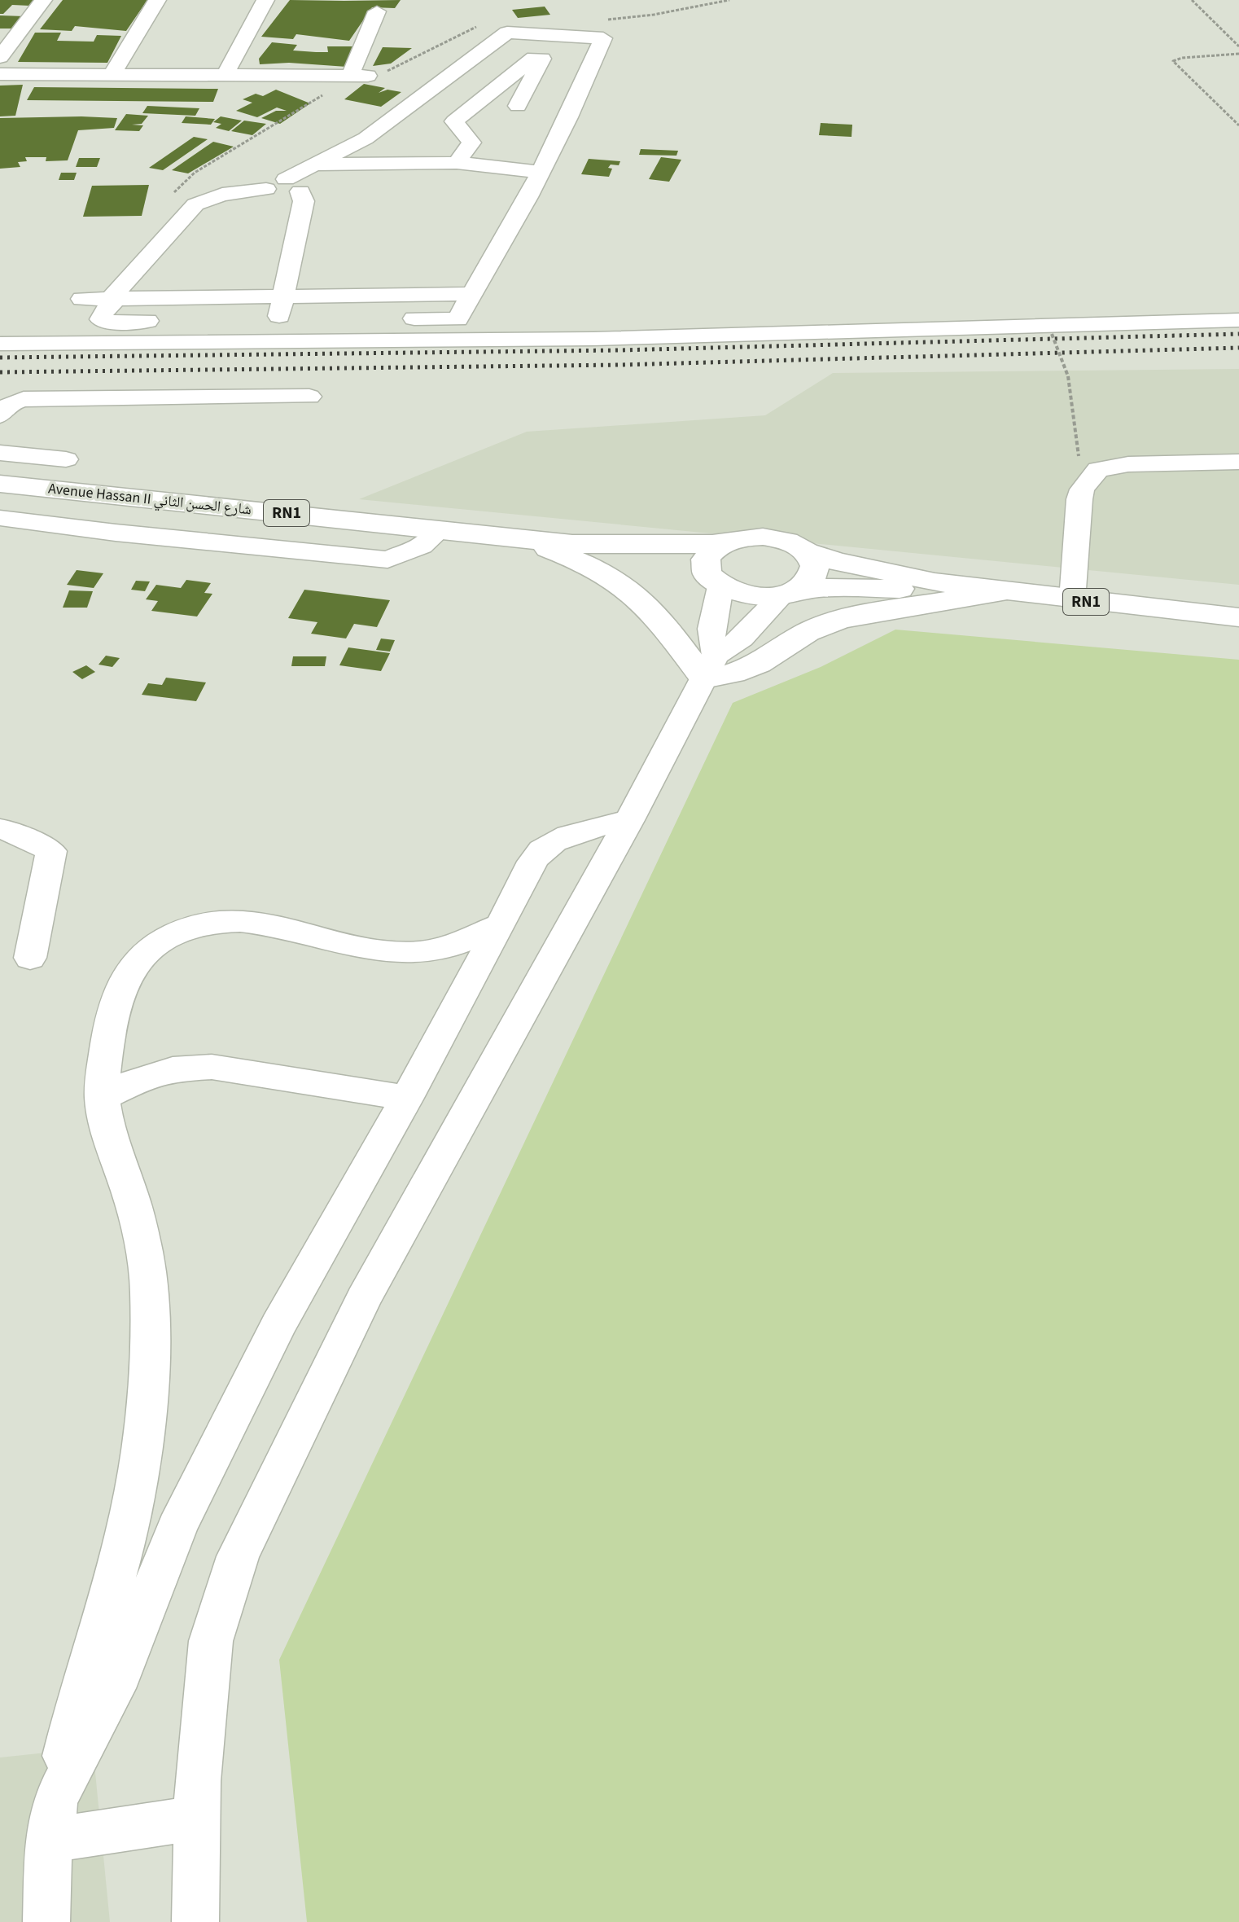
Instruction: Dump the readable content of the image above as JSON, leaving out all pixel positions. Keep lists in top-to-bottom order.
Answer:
{
  "streets": {
    "main road": ["Avenue Hassan II شارع الحسن الثاني", "RN1"]
  },
  "crossings": [
    ["Avenue Hassan II شارع الحسن الثاني", "RN1"]
  ]
}
